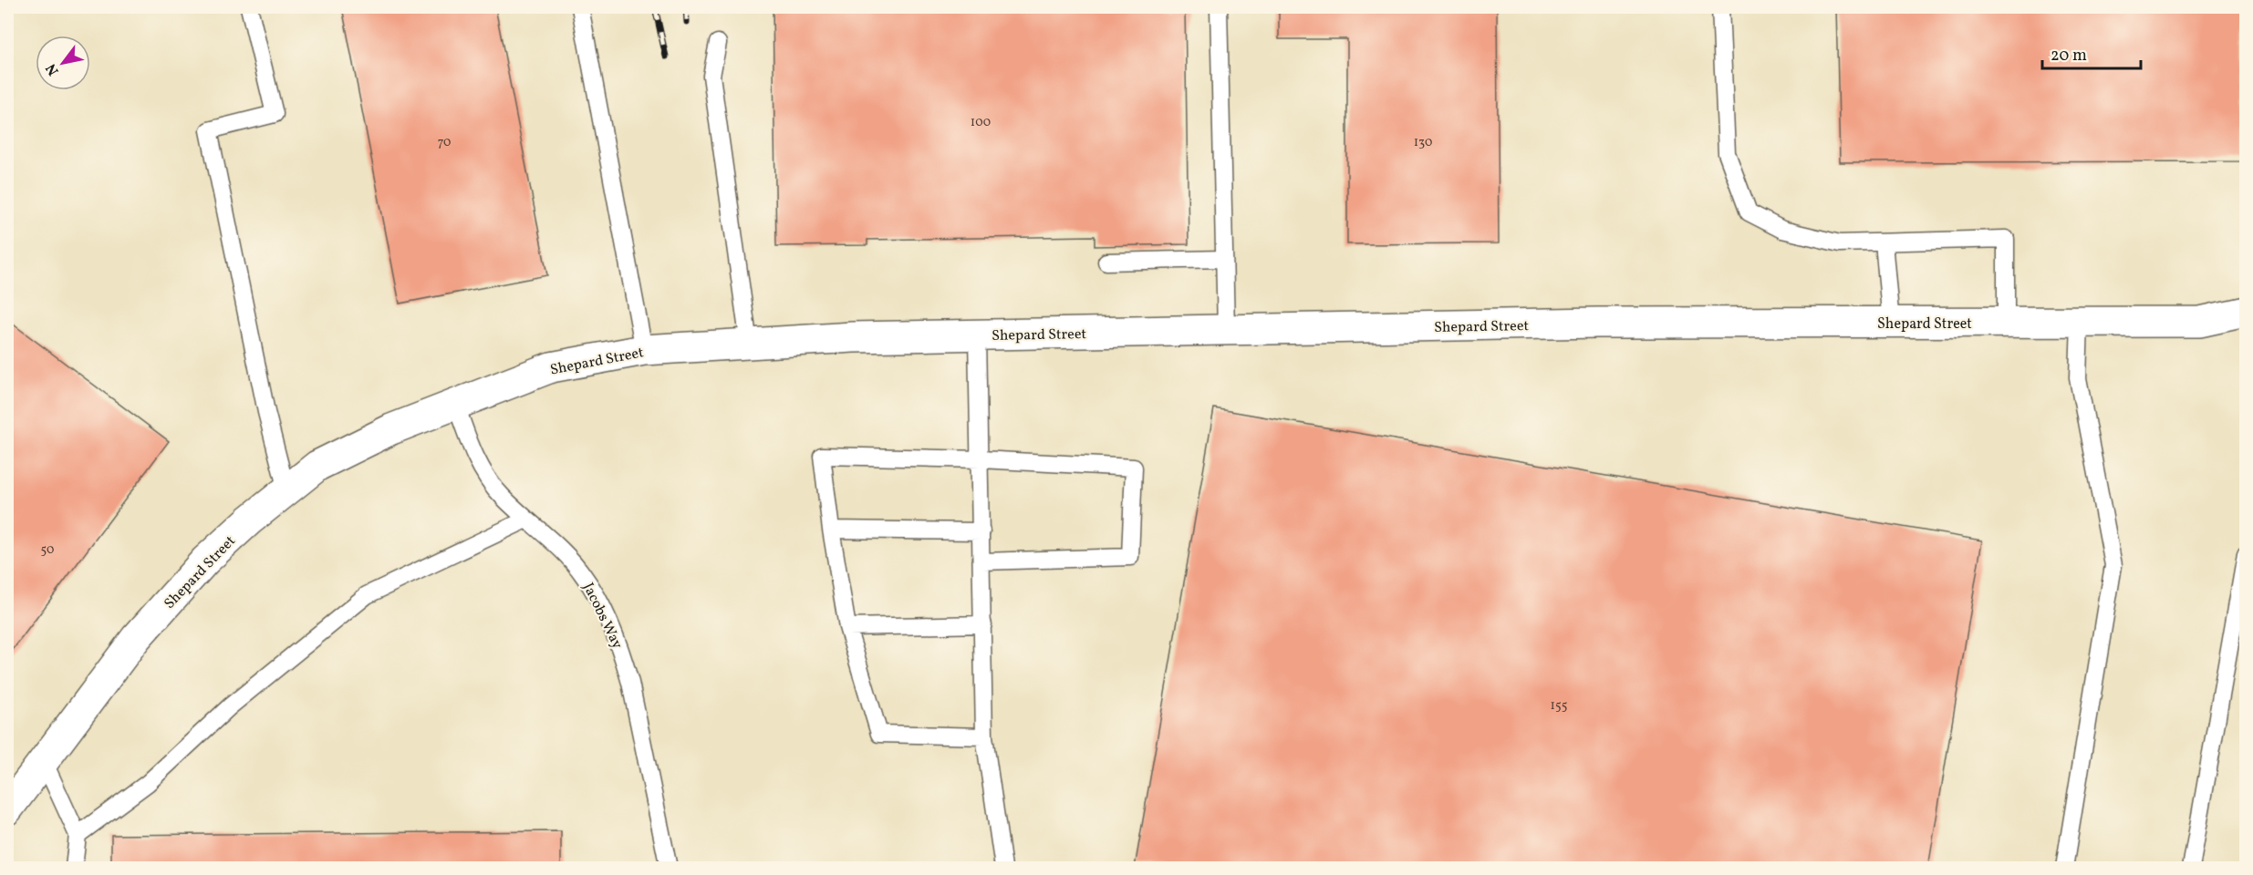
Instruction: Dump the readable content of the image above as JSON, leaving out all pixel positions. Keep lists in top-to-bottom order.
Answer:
{
  "streets": {
    "street": ["Shepard Street"],
    "lane": ["Jacobs Way"]
  },
  "crossings": [
    ["Shepard Street", "Jacobs Way"]
  ],
  "house_numbers": [
    "100",
    "70",
    "130",
    "50",
    "155"
  ],
  "scale_bar": "20 m",
  "north": "bottom left"
}
